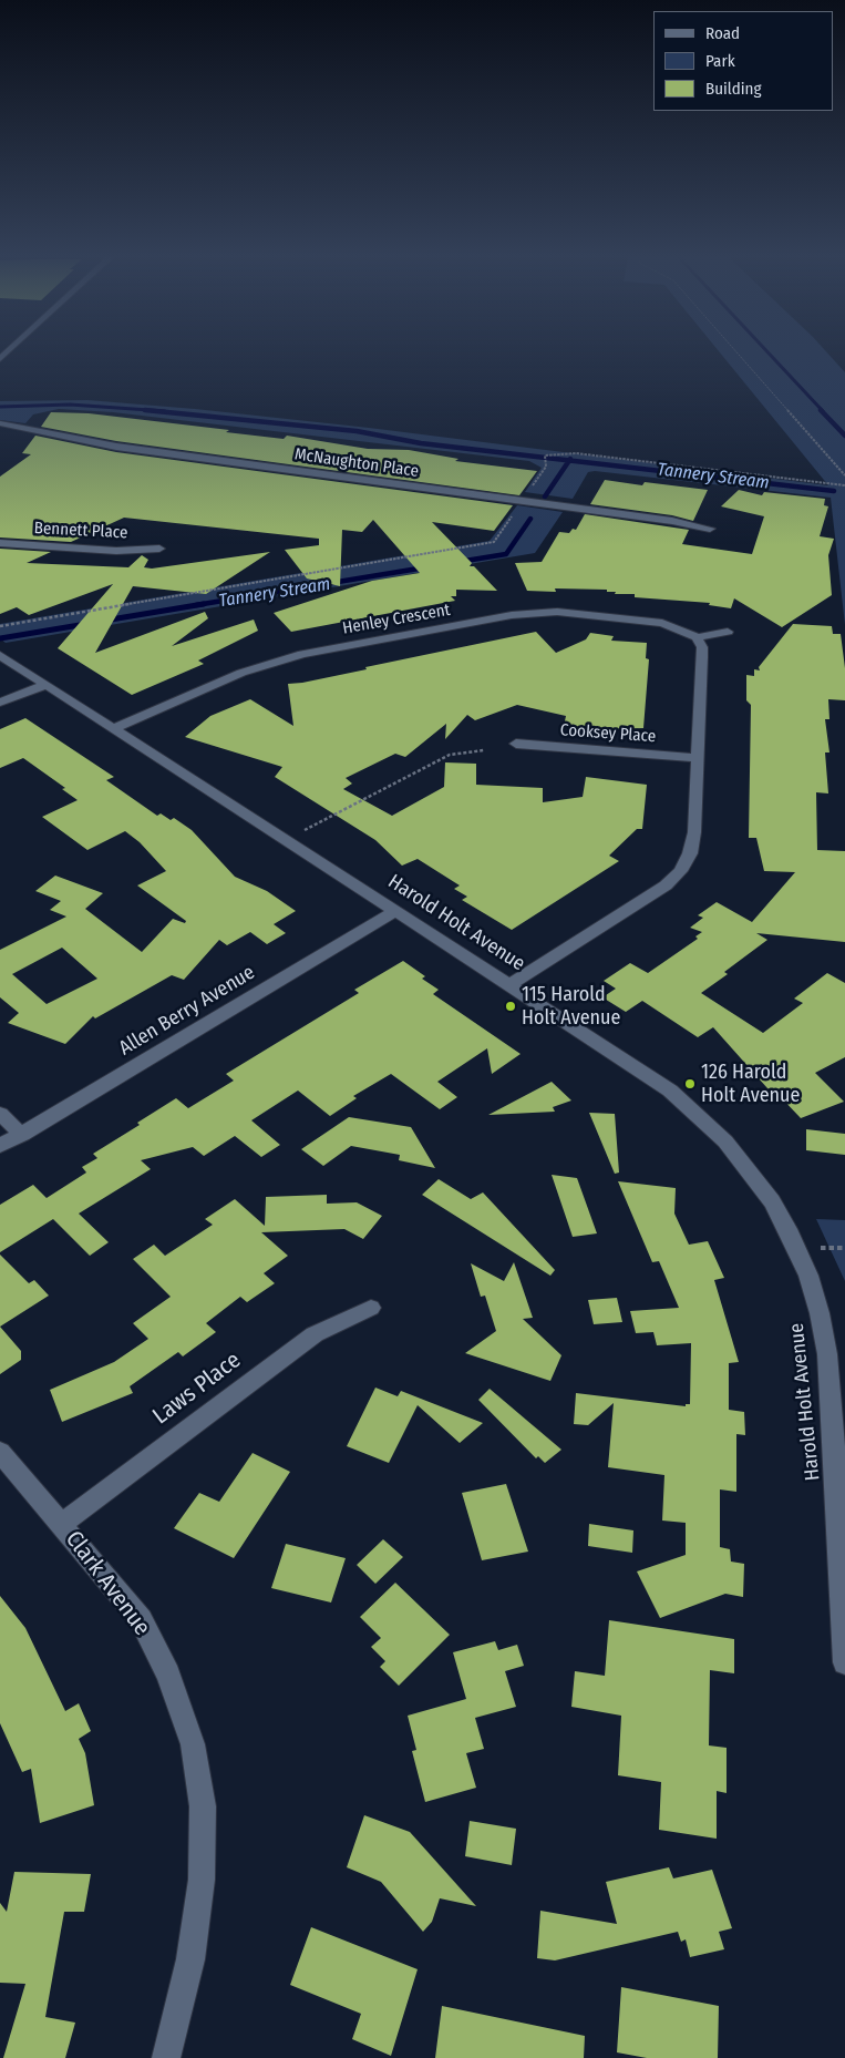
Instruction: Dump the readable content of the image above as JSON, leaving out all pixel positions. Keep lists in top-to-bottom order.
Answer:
{
  "streets": {
    "street": [
      "McNaughton Place",
      "Bennett Place",
      "Henley Crescent",
      "Cooksey Place",
      "Harold Holt Avenue",
      "Allen Berry Avenue",
      "Laws Place",
      "Clark Avenue"
    ]
  },
  "crossings": [
    ["Henley Crescent", "Harold Holt Avenue"],
    ["Harold Holt Avenue", "Allen Berry Avenue"],
    ["Laws Place", "Clark Avenue"]
  ],
  "water": ["Tannery Stream"],
  "places": ["115 Harold Holt Avenue", "126 Harold Holt Avenue"],
  "legend": ["Road", "Park", "Building"]
}
